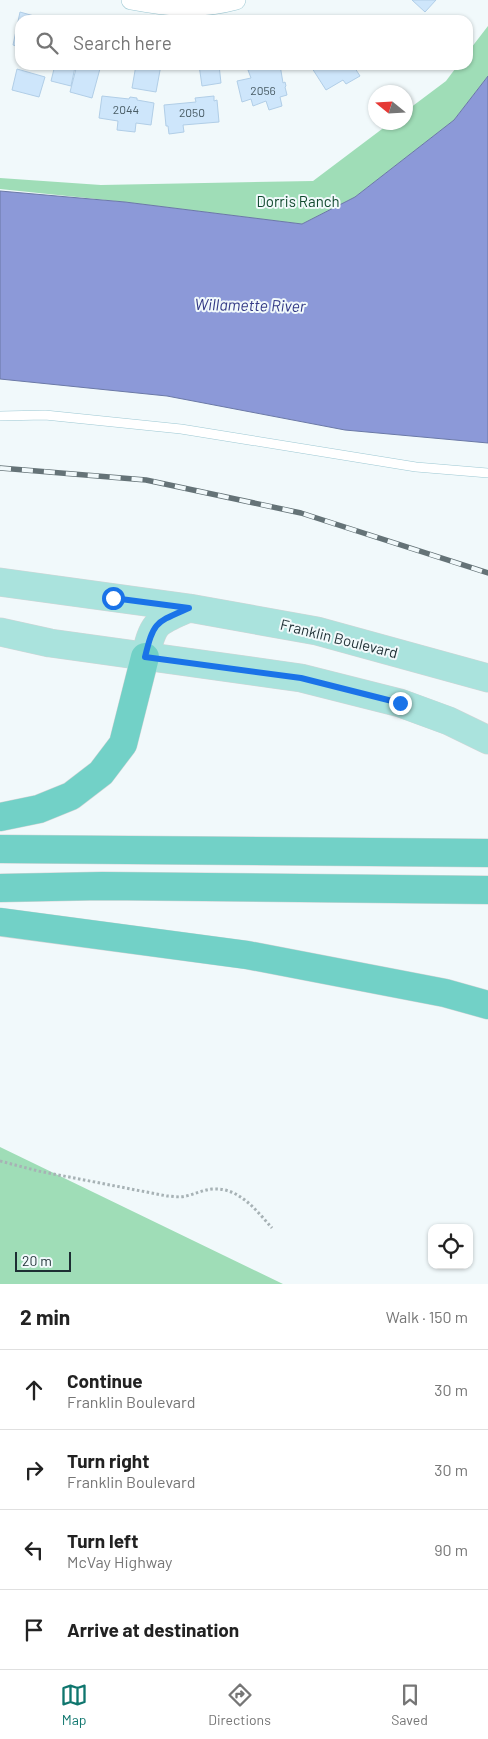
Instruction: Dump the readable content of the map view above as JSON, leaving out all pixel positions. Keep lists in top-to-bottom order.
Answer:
{
  "streets": {
    "main road": ["Franklin Boulevard"]
  },
  "water": ["Willamette River"],
  "parks": ["Dorris Ranch"],
  "house_numbers": ["2056", "2044", "2050"],
  "scale_bar": "20 m",
  "north": "left",
  "page": {
    "search": "Search here",
    "scale": "20 m",
    "heading": ["2 min", "Walk · 150 m"],
    "list": [
      ["Continue", "Franklin Boulevard", "30 m"],
      ["Turn right", "Franklin Boulevard", "30 m"],
      ["Turn left", "McVay Highway", "90 m"],
      "Arrive at destination"
    ],
    "nav": ["Map", "Directions", "Saved"]
  }
}
